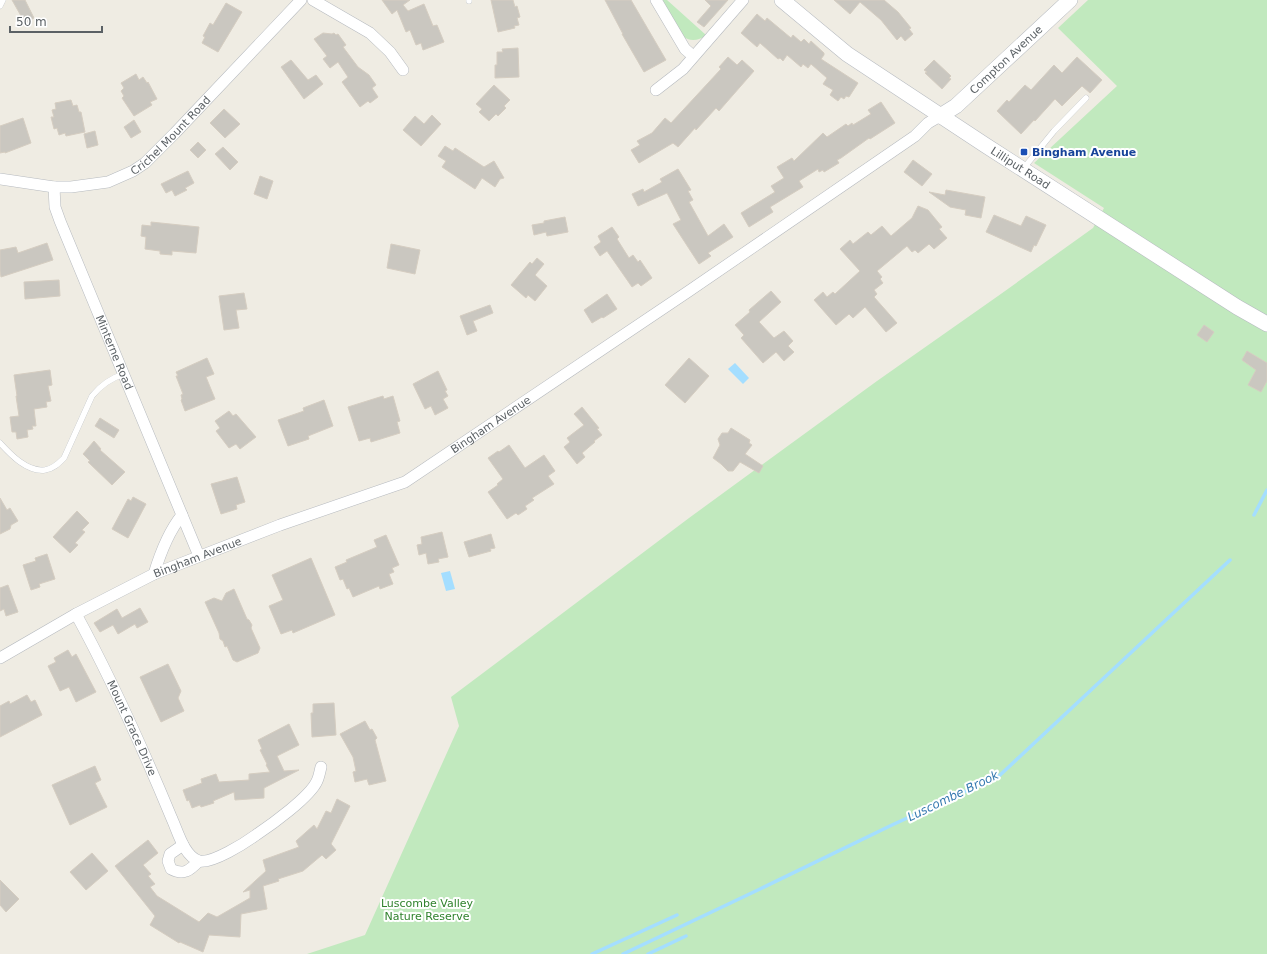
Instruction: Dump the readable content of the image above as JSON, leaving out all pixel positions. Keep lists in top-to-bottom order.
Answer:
{
  "streets": {
    "street": [
      "Compton Avenue",
      "Crichel Mount Road",
      "Lilliput Road",
      "Minterne Road",
      "Bingham Avenue",
      "Mount Grace Drive"
    ]
  },
  "crossings": [
    ["Compton Avenue", "Lilliput Road"],
    ["Compton Avenue", "Bingham Avenue"],
    ["Crichel Mount Road", "Minterne Road"],
    ["Lilliput Road", "Bingham Avenue"],
    ["Minterne Road", "Bingham Avenue"],
    ["Bingham Avenue", "Mount Grace Drive"]
  ],
  "water": ["Luscombe Brook"],
  "parks": ["Luscombe Valley Nature Reserve"],
  "places": {
    "transit": ["Bingham Avenue"]
  },
  "scale_bar": "50 m"
}
